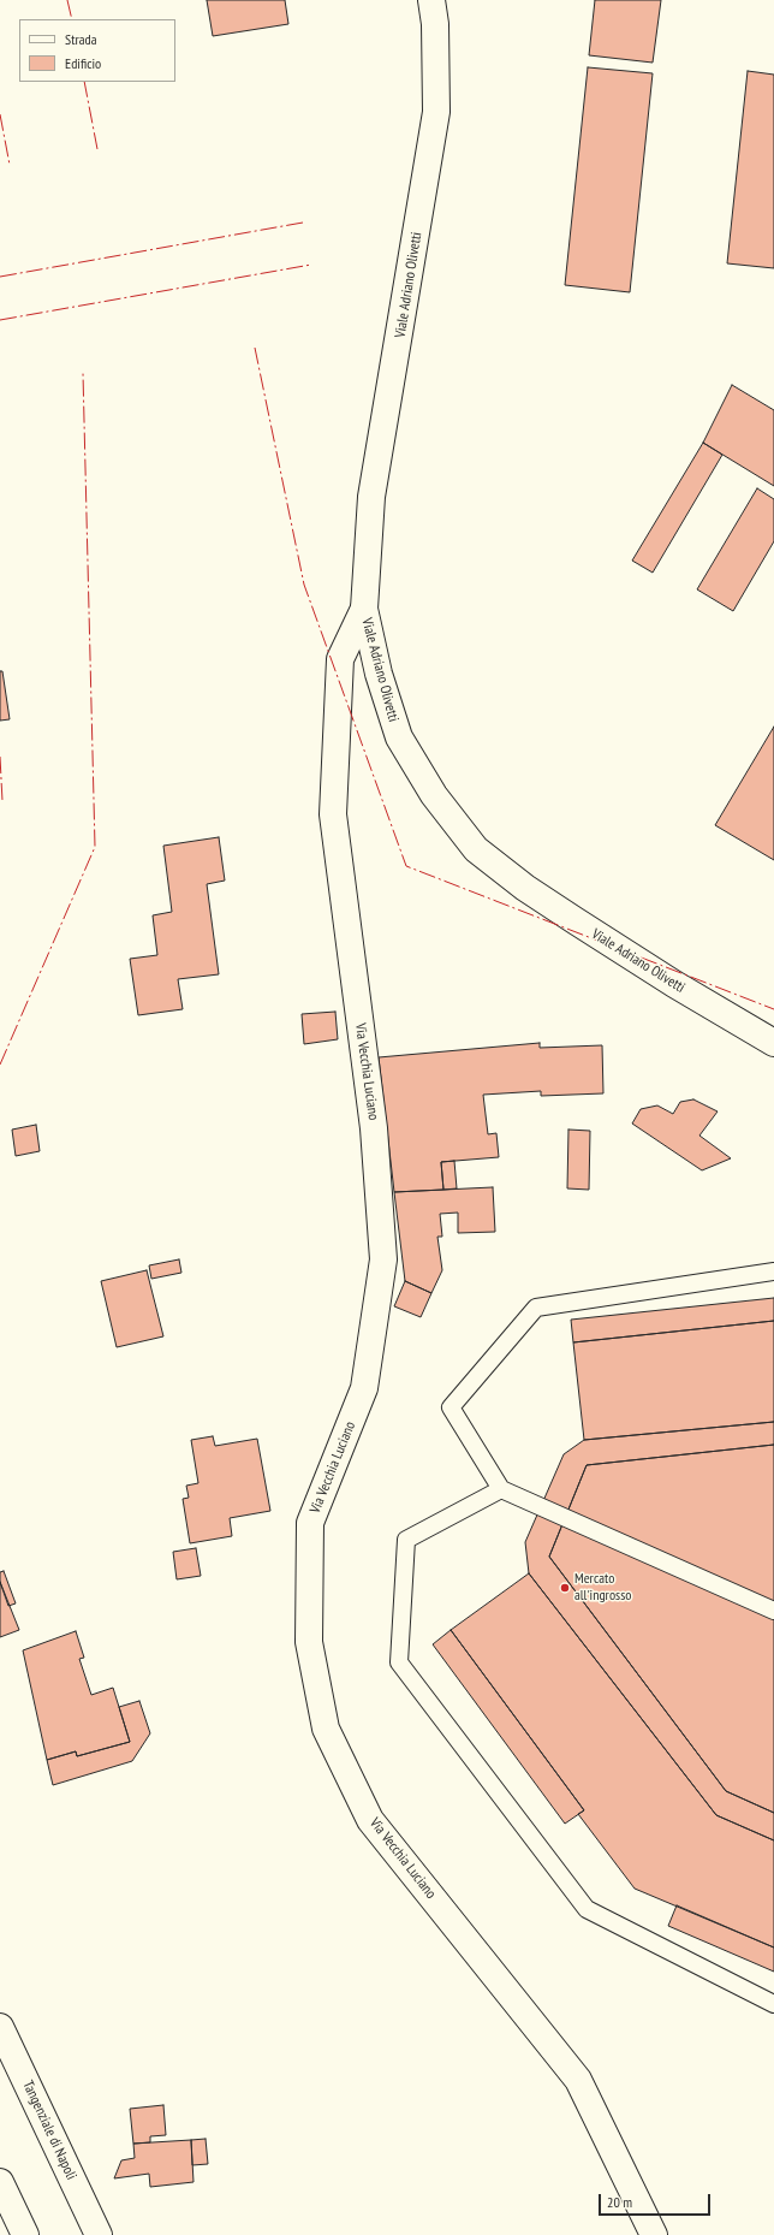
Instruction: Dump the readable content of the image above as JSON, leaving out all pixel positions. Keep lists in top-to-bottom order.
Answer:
{
  "streets": {
    "main road": ["Viale Adriano Olivetti", "Via Vecchia Luciano", "Tangenziale di Napoli"]
  },
  "crossings": [
    ["Viale Adriano Olivetti", "Via Vecchia Luciano"]
  ],
  "places": ["Mercato all'ingrosso"],
  "legend": ["Strada", "Edificio"],
  "scale_bar": "20 m"
}
